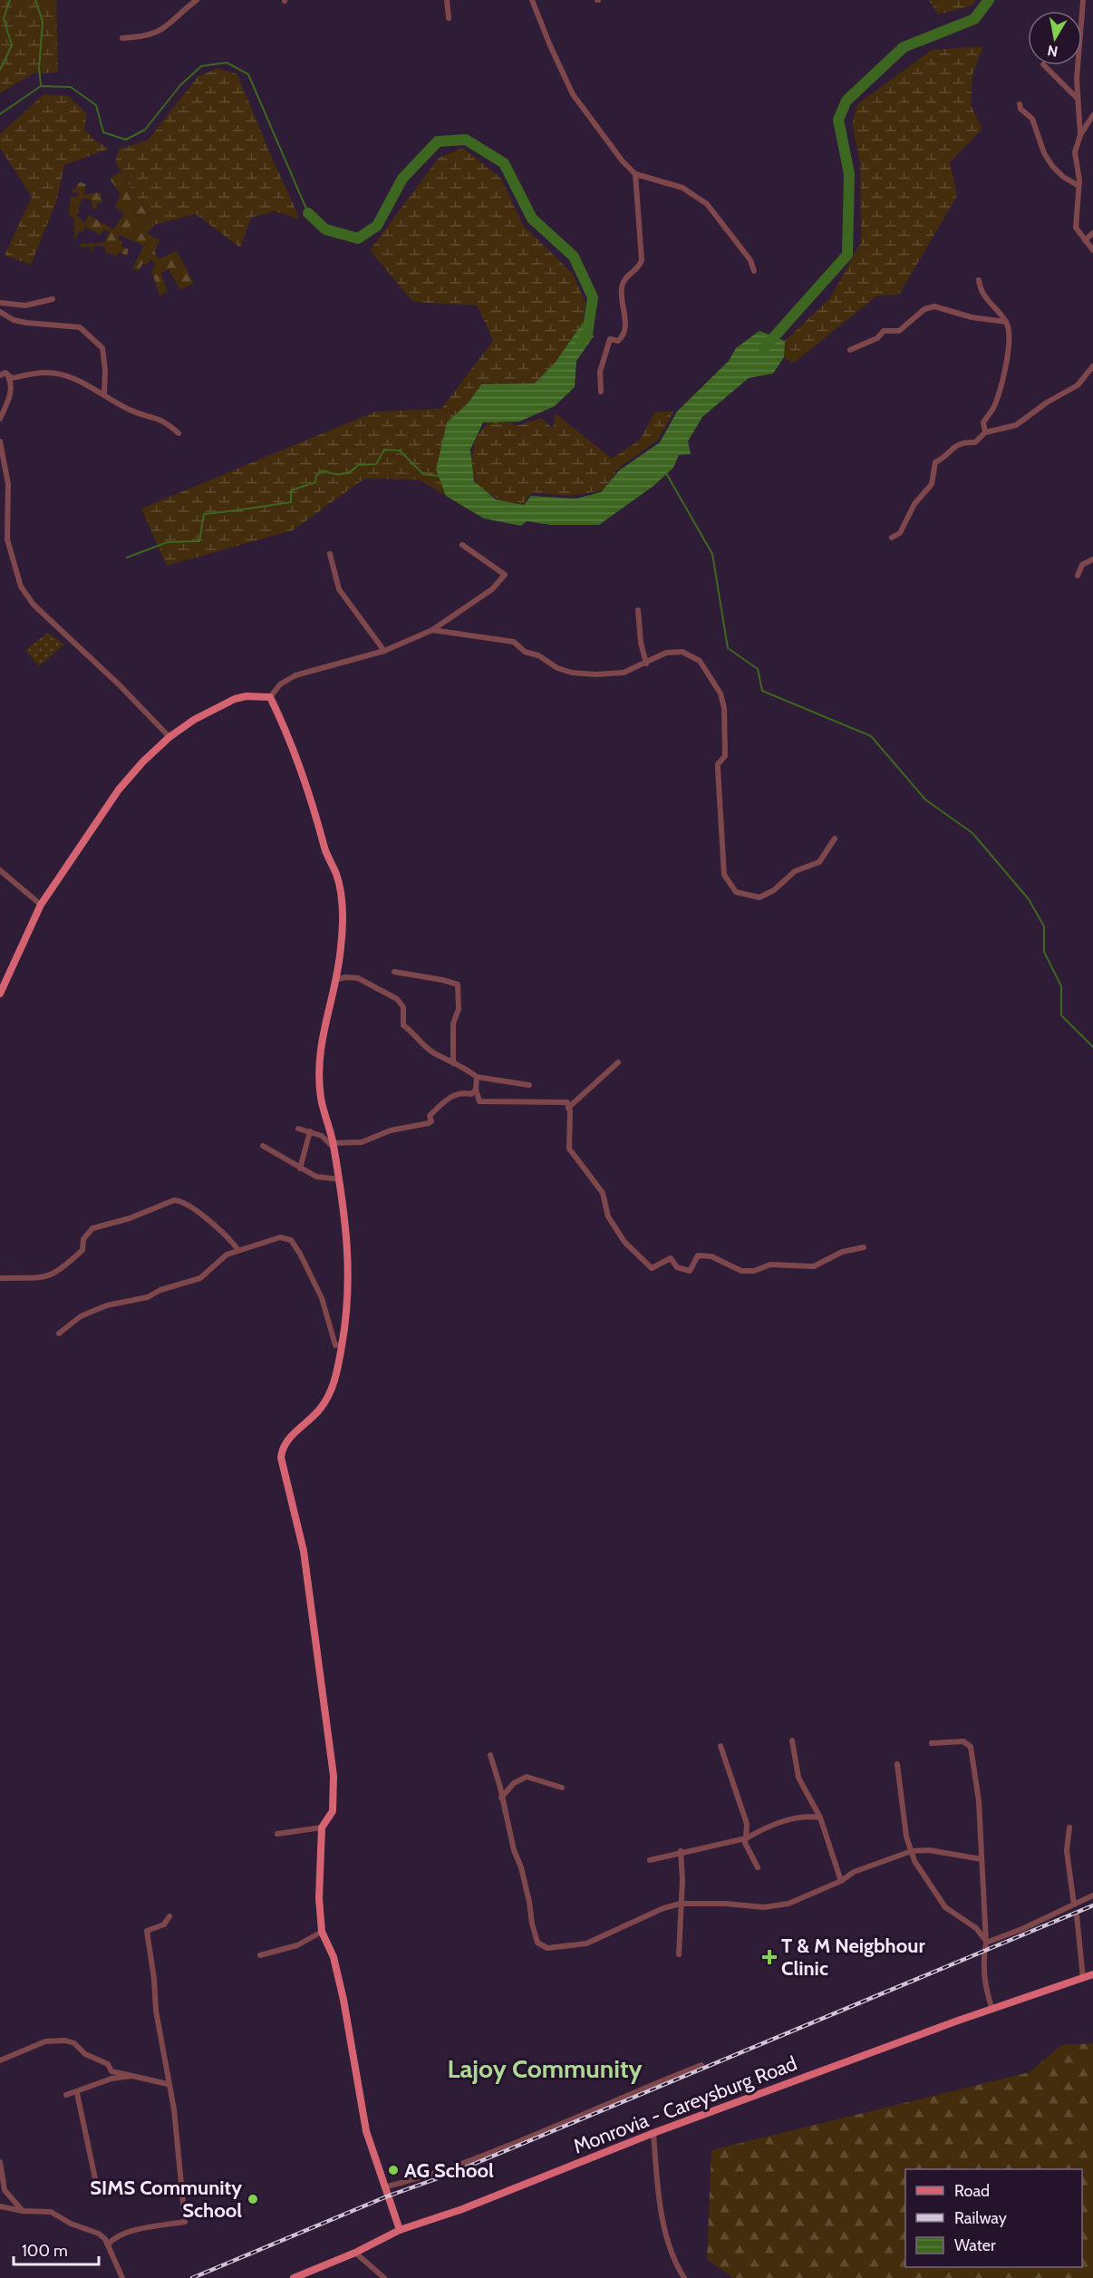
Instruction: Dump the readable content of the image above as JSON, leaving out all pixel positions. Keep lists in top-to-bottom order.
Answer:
{
  "streets": {
    "main road": ["Monrovia - Careysburg Road"]
  },
  "districts": ["Lajoy Community"],
  "places": {
    "health": ["T & M Neigbhour Clinic"],
    "other": ["AG School", "SIMS Community School"]
  },
  "legend": ["Road", "Railway", "Water"],
  "scale_bar": "100 m",
  "north": "bottom"
}
